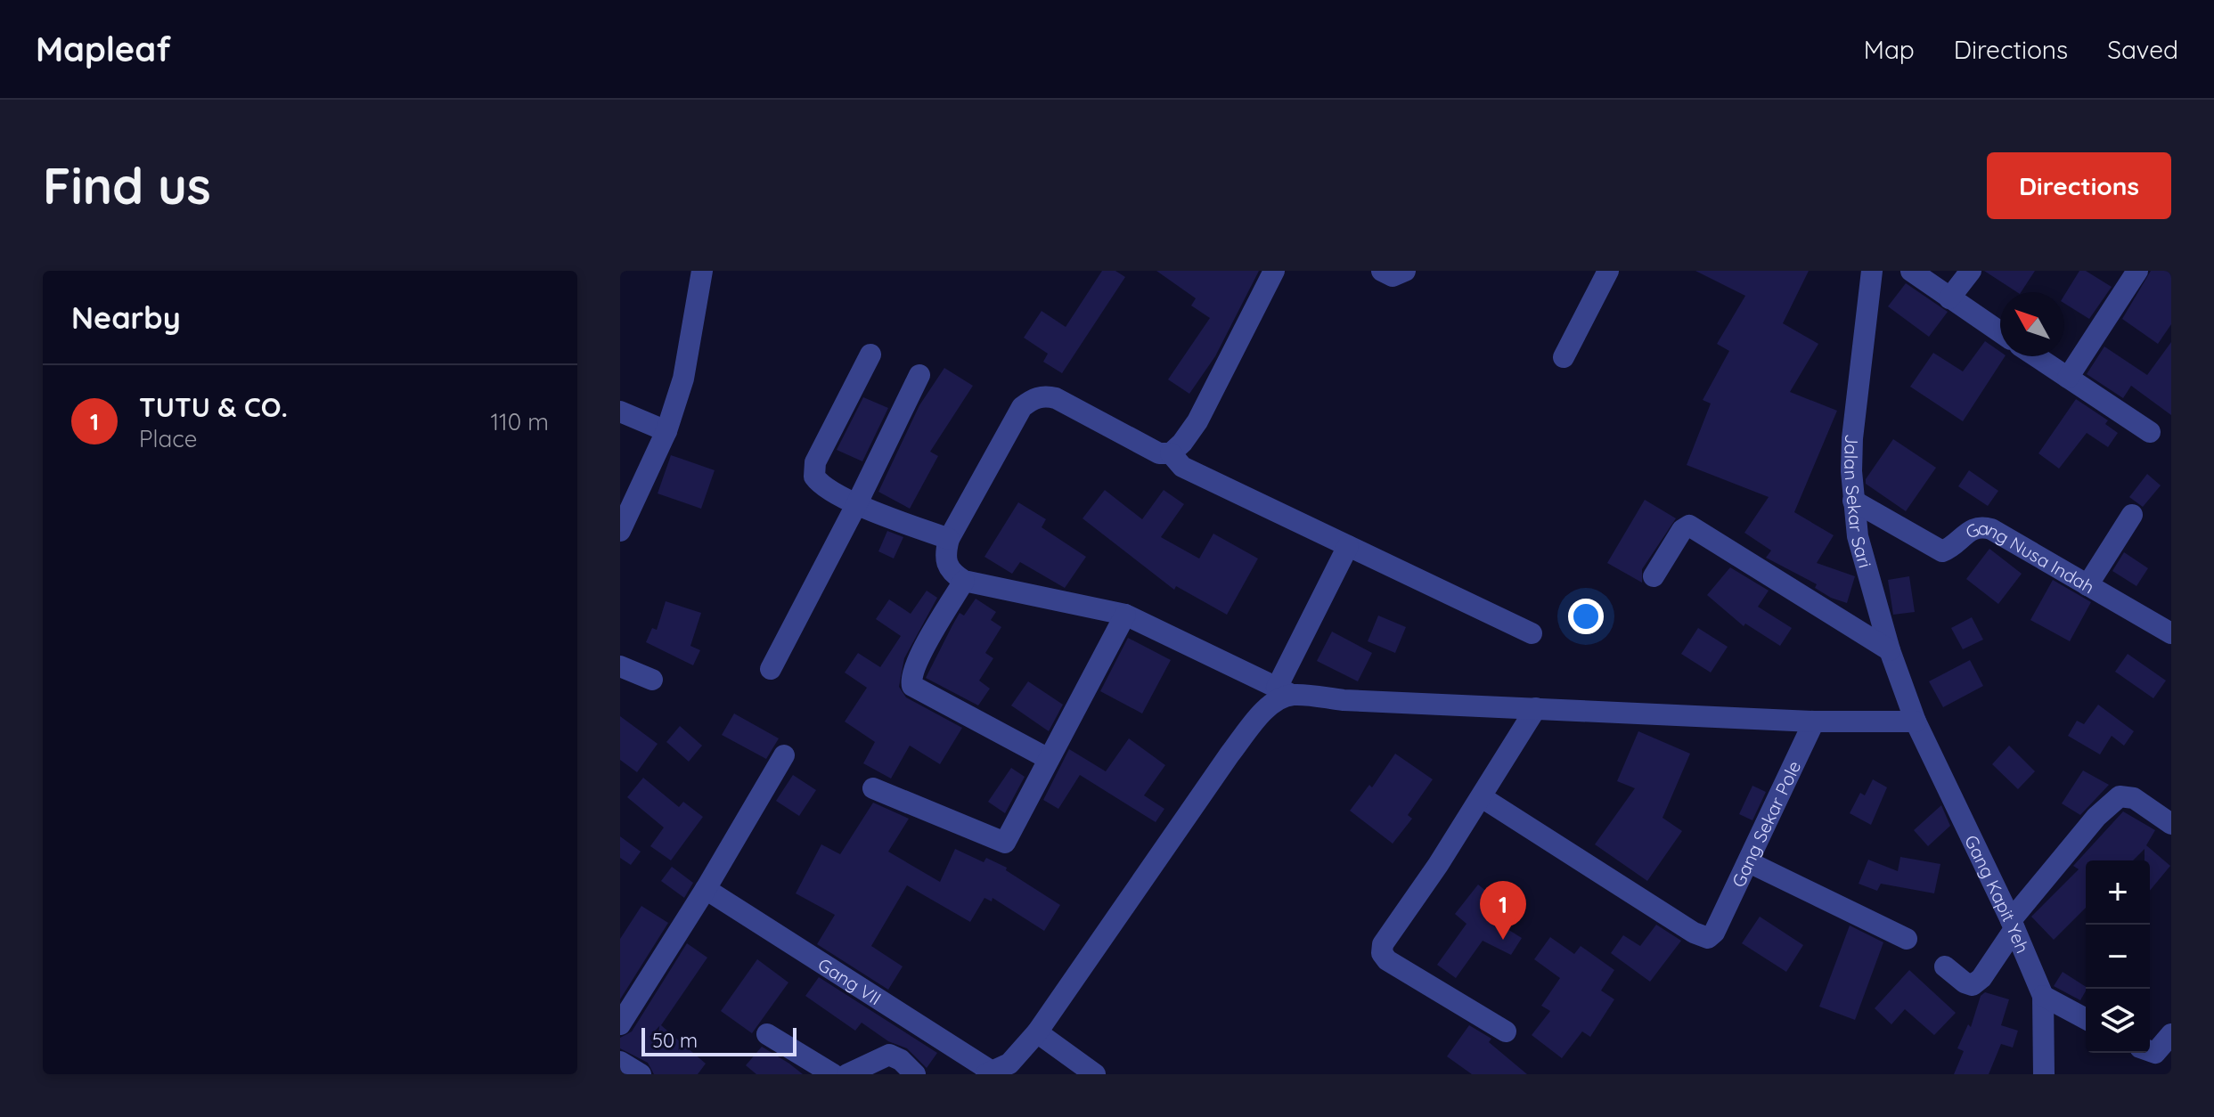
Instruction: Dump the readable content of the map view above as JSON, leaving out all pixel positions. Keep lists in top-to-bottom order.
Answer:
{
  "streets": {
    "street": [
      "Jalan Sekar Sari",
      "Gang Nusa Indah",
      "Gang Sekar Pole",
      "Gang Kapit Yeh",
      "Gang VII"
    ]
  },
  "crossings": [
    ["Jalan Sekar Sari", "Gang Nusa Indah"],
    ["Jalan Sekar Sari", "Gang Kapit Yeh"]
  ],
  "scale_bar": "50 m",
  "north": "top left",
  "page": {
    "header": "Mapleaf",
    "nav": ["Map", "Directions", "Saved"],
    "buttons": "Directions",
    "title": "Find us",
    "heading": "Nearby",
    "list": [
      {
        "mark": "1",
        "name": "TUTU & CO.",
        "note": "Place",
        "value": "110 m"
      }
    ],
    "map_buttons": ["+", "−"],
    "pins": "1",
    "scale": "50 m"
  }
}
